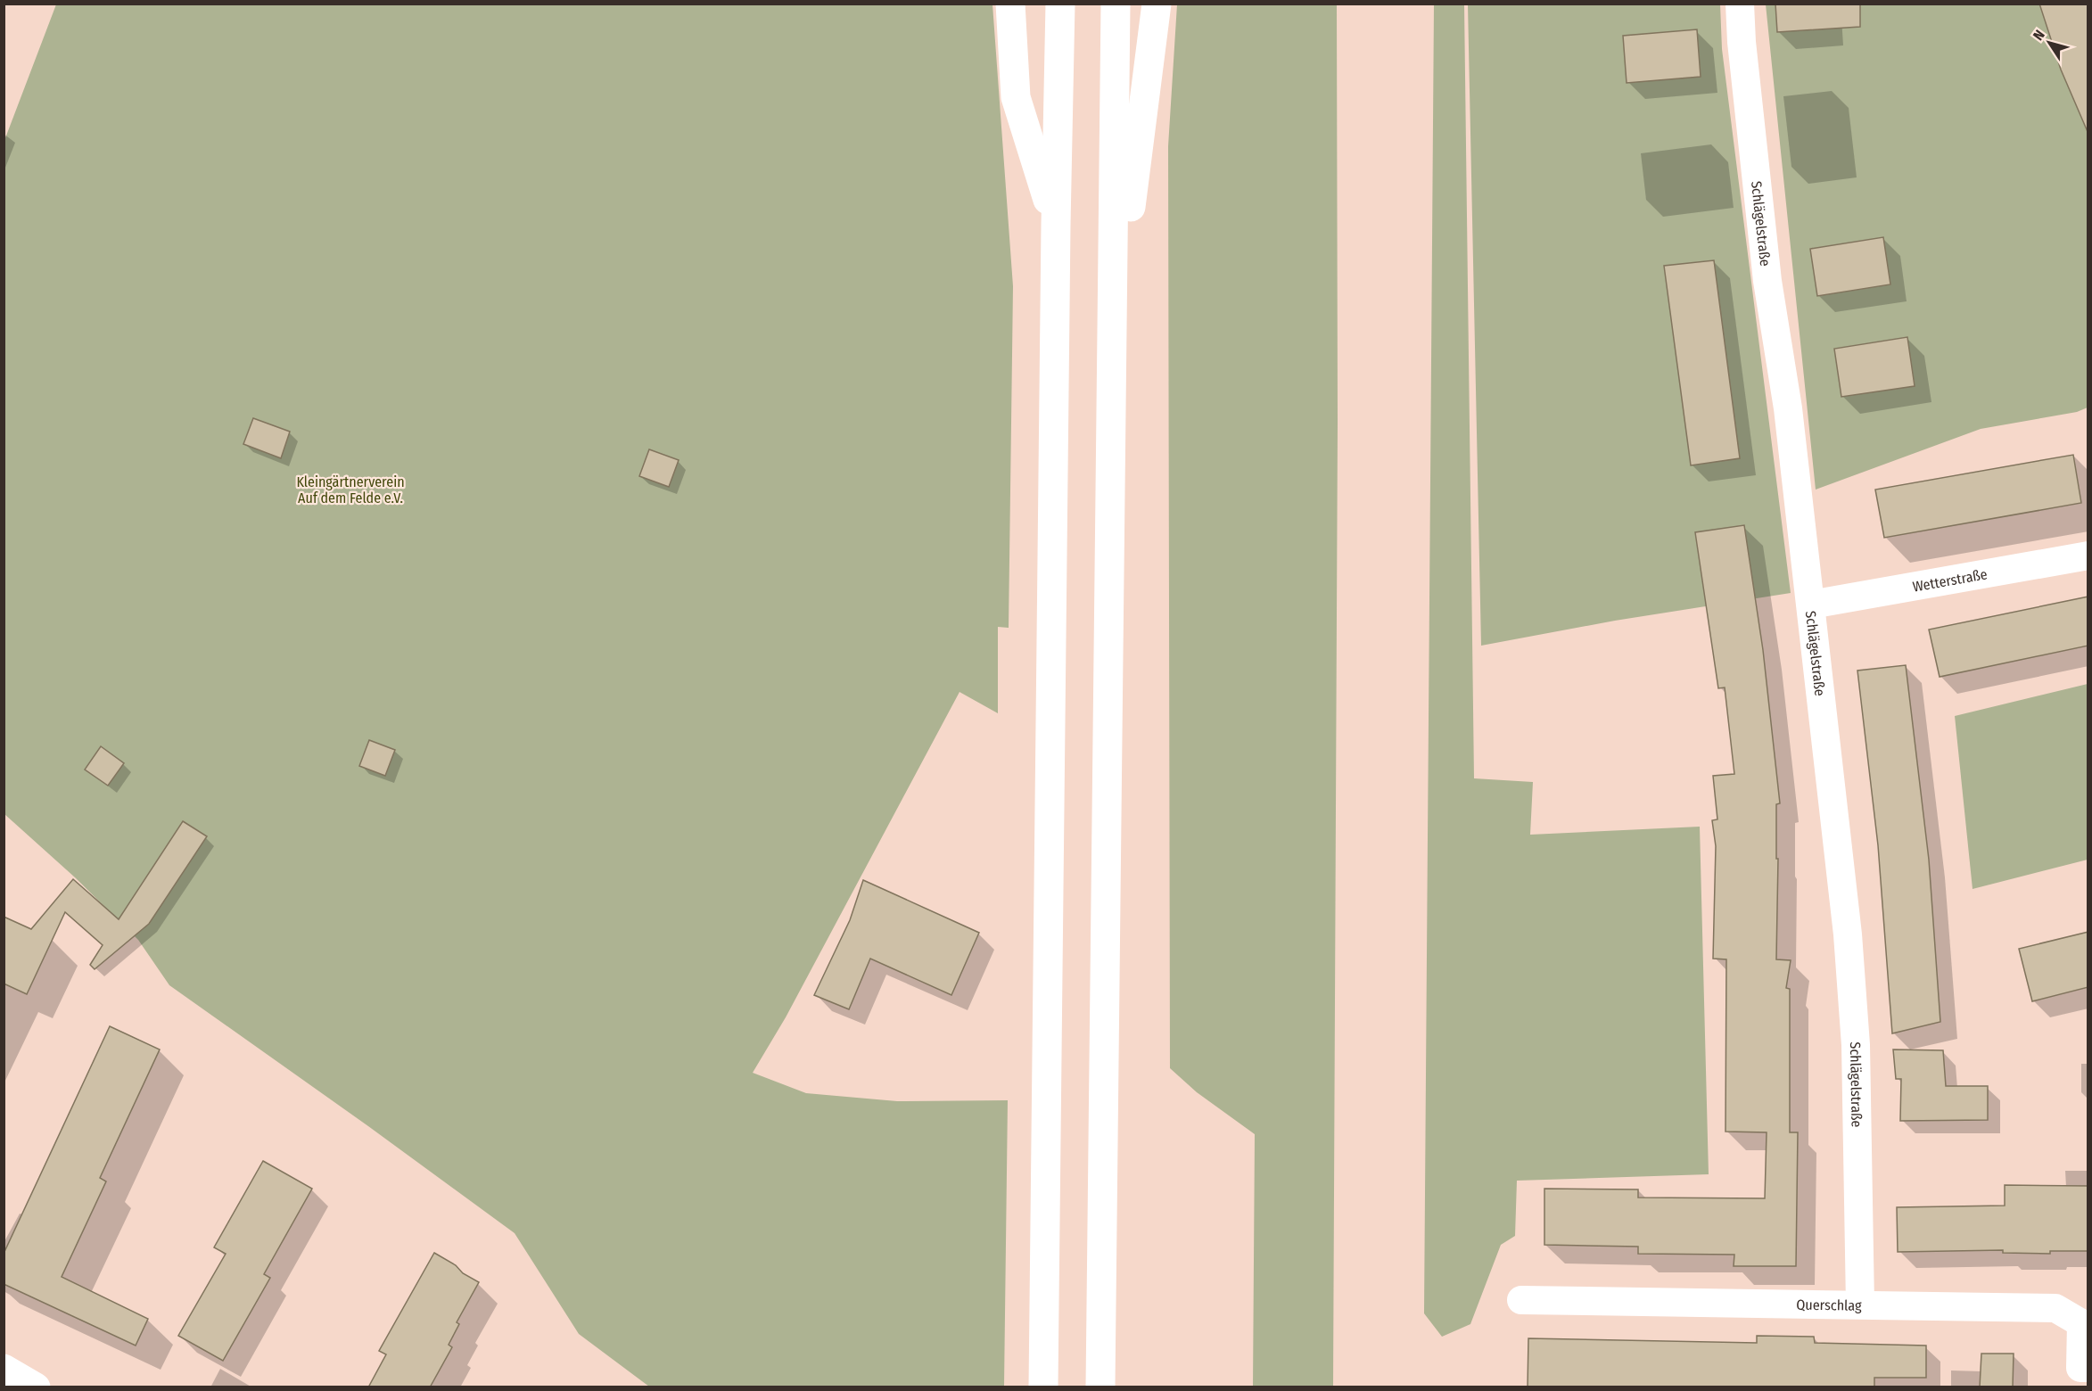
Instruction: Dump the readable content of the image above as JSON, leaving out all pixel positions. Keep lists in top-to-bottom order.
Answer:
{
  "streets": {
    "street": ["Schlägelstraße", "Wetterstraße", "Querschlag"]
  },
  "crossings": [
    ["Schlägelstraße", "Wetterstraße"],
    ["Schlägelstraße", "Querschlag"]
  ],
  "parks": ["Kleingärtnerverein Auf dem Felde e.V."],
  "north": "top left"
}
